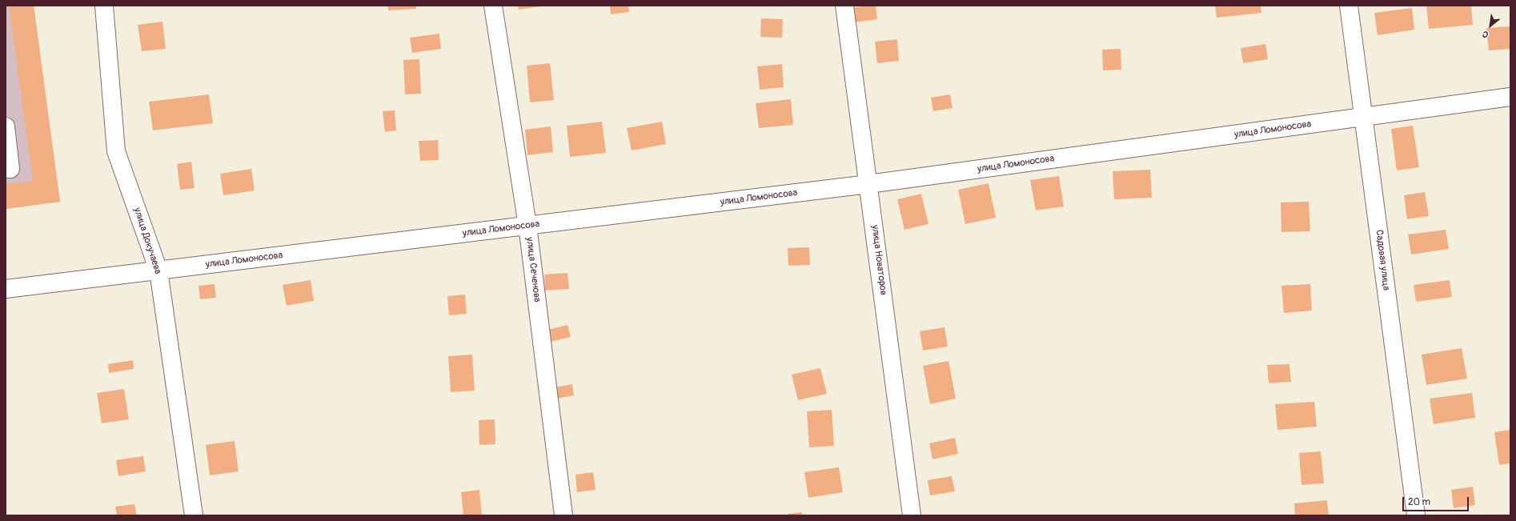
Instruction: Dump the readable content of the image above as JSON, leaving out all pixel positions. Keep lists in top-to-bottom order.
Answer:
{
  "streets": {
    "street": [
      "улица Ломоносова",
      "улица Докучаева",
      "улица Новаторов",
      "Садовая улица",
      "улица Сеченова"
    ]
  },
  "crossings": [
    ["улица Ломоносова", "улица Докучаева"],
    ["улица Ломоносова", "улица Новаторов"],
    ["улица Ломоносова", "Садовая улица"],
    ["улица Ломоносова", "улица Сеченова"]
  ],
  "scale_bar": "20 m",
  "north": "bottom left"
}
